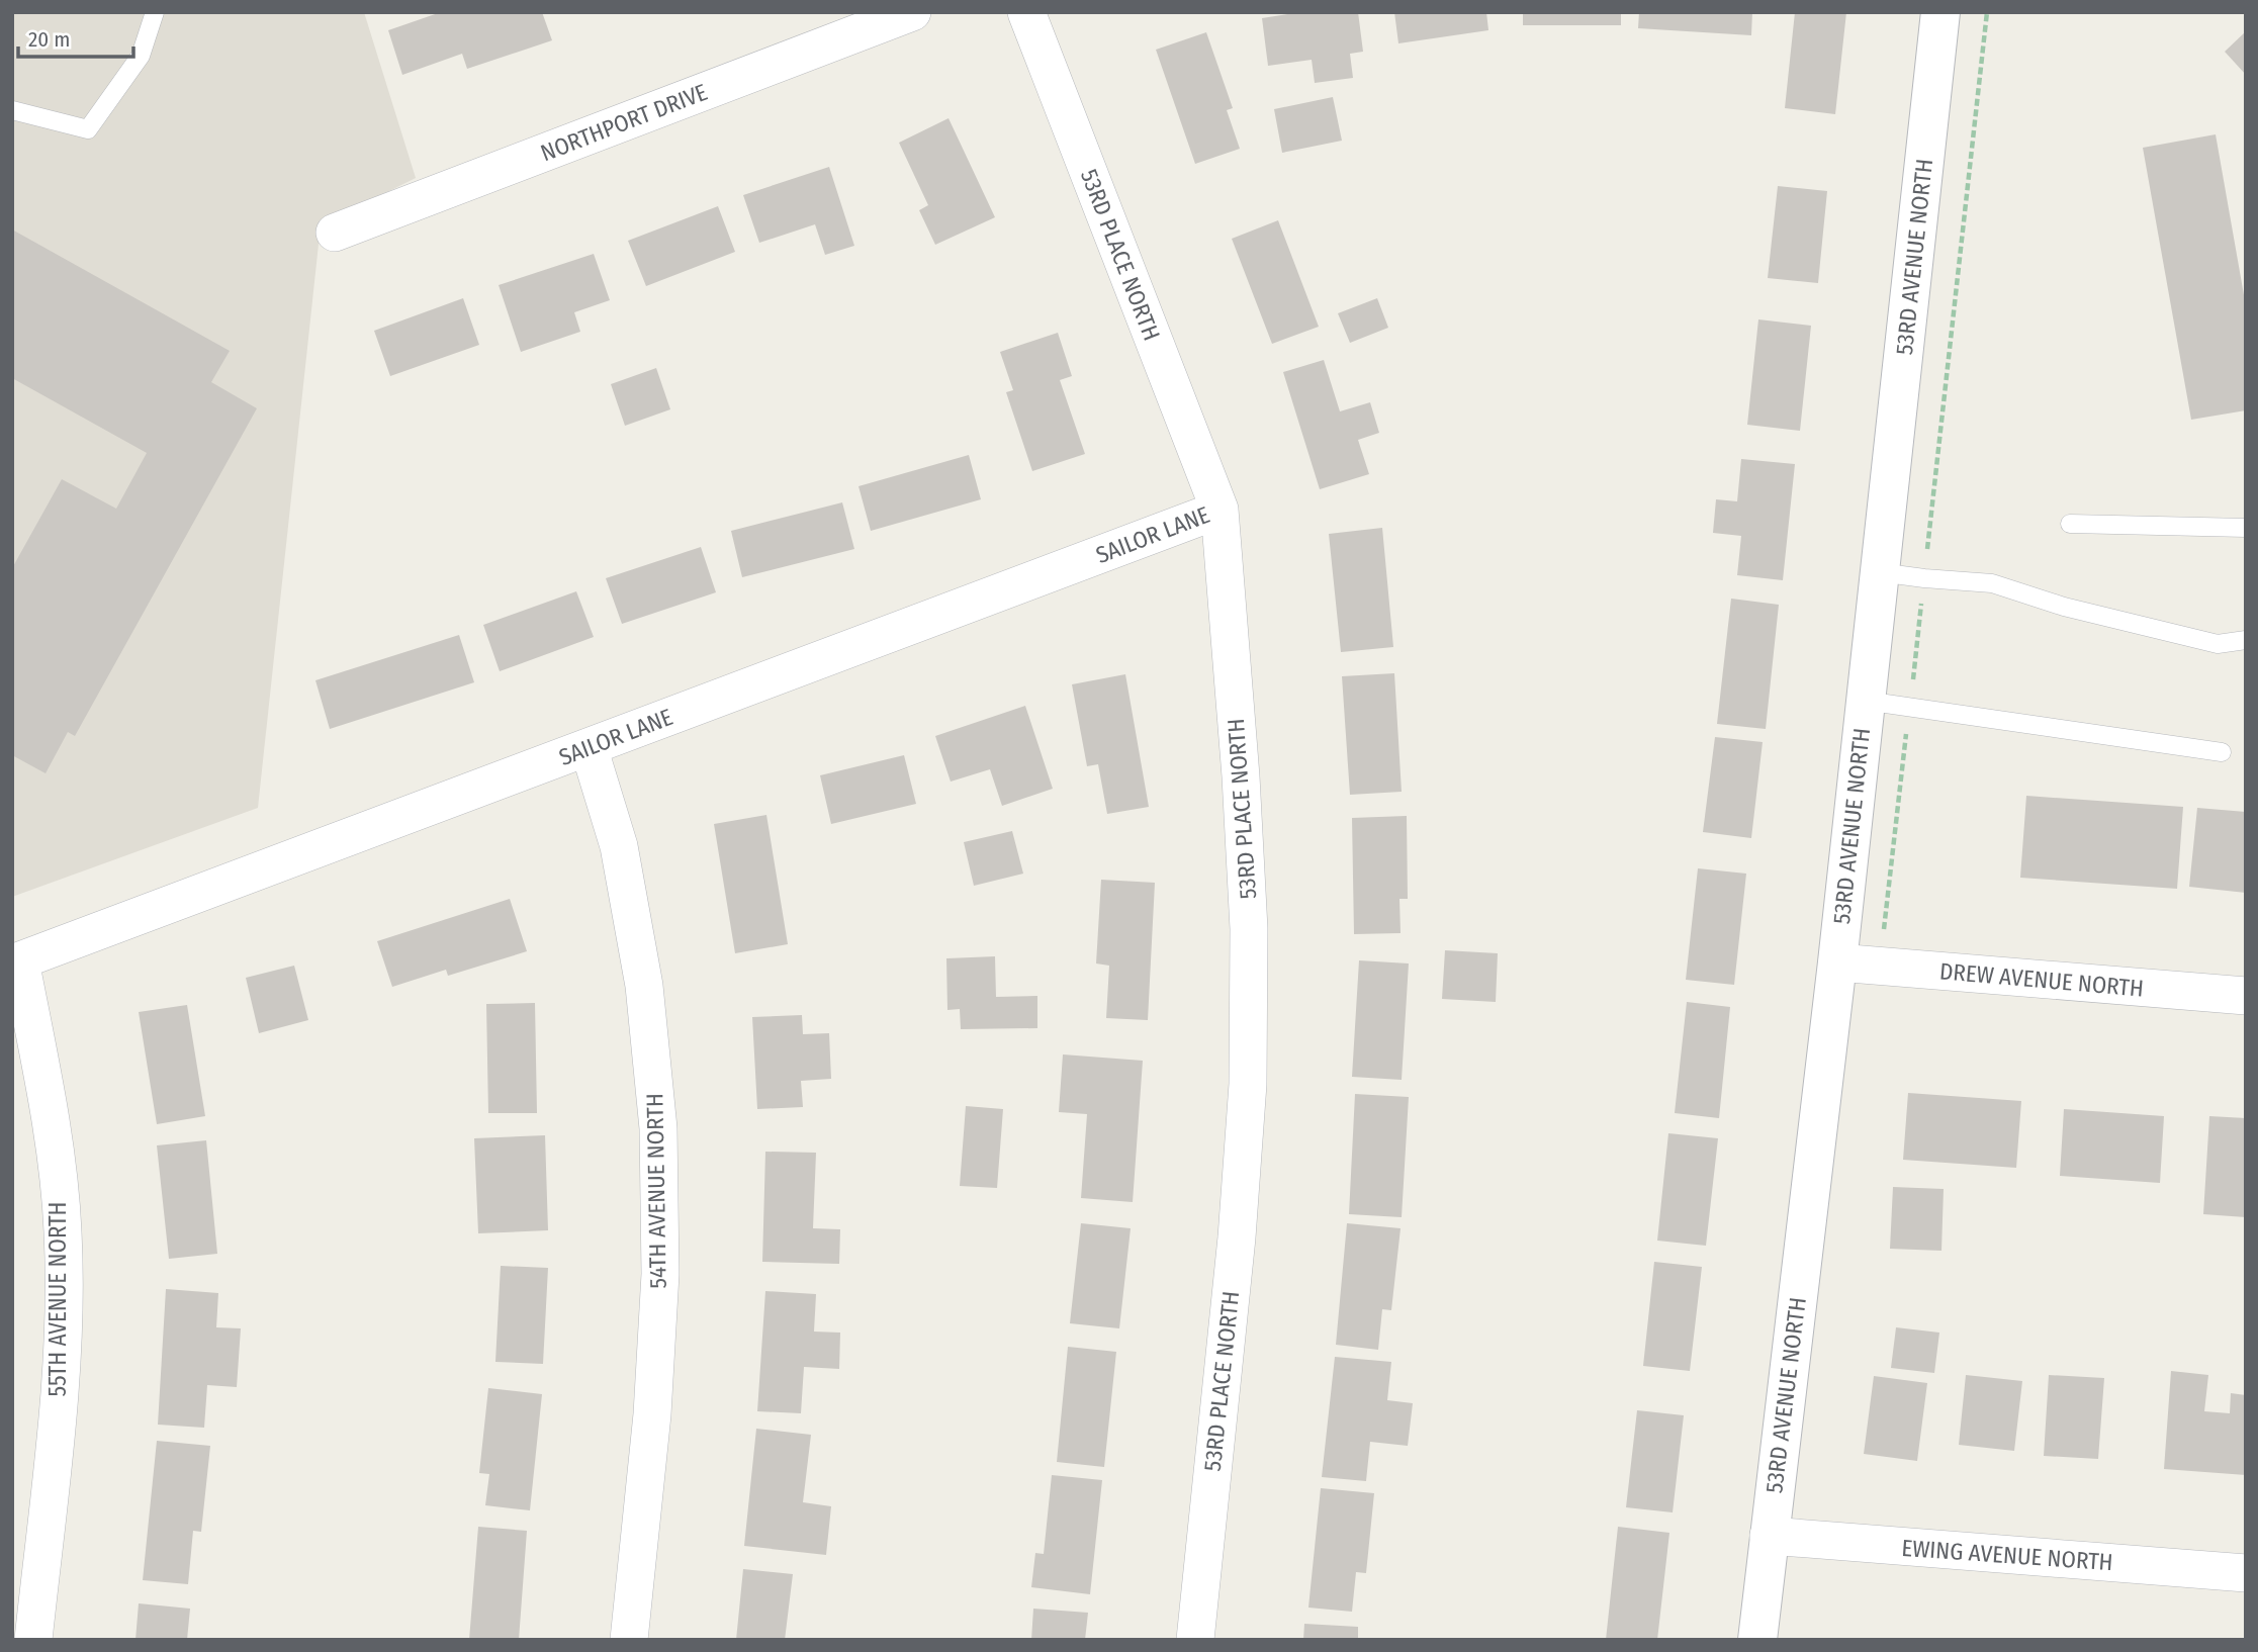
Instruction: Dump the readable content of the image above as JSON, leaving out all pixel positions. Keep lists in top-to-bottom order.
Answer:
{
  "streets": {
    "street": [
      "NORTHPORT DRIVE",
      "53RD PLACE NORTH",
      "53RD AVENUE NORTH",
      "SAILOR LANE",
      "DREW AVENUE NORTH",
      "54TH AVENUE NORTH",
      "55TH AVENUE NORTH",
      "EWING AVENUE NORTH"
    ]
  },
  "crossings": [
    ["53RD PLACE NORTH", "SAILOR LANE"],
    ["53RD AVENUE NORTH", "DREW AVENUE NORTH"],
    ["53RD AVENUE NORTH", "EWING AVENUE NORTH"],
    ["SAILOR LANE", "54TH AVENUE NORTH"],
    ["SAILOR LANE", "55TH AVENUE NORTH"]
  ],
  "scale_bar": "20 m"
}
